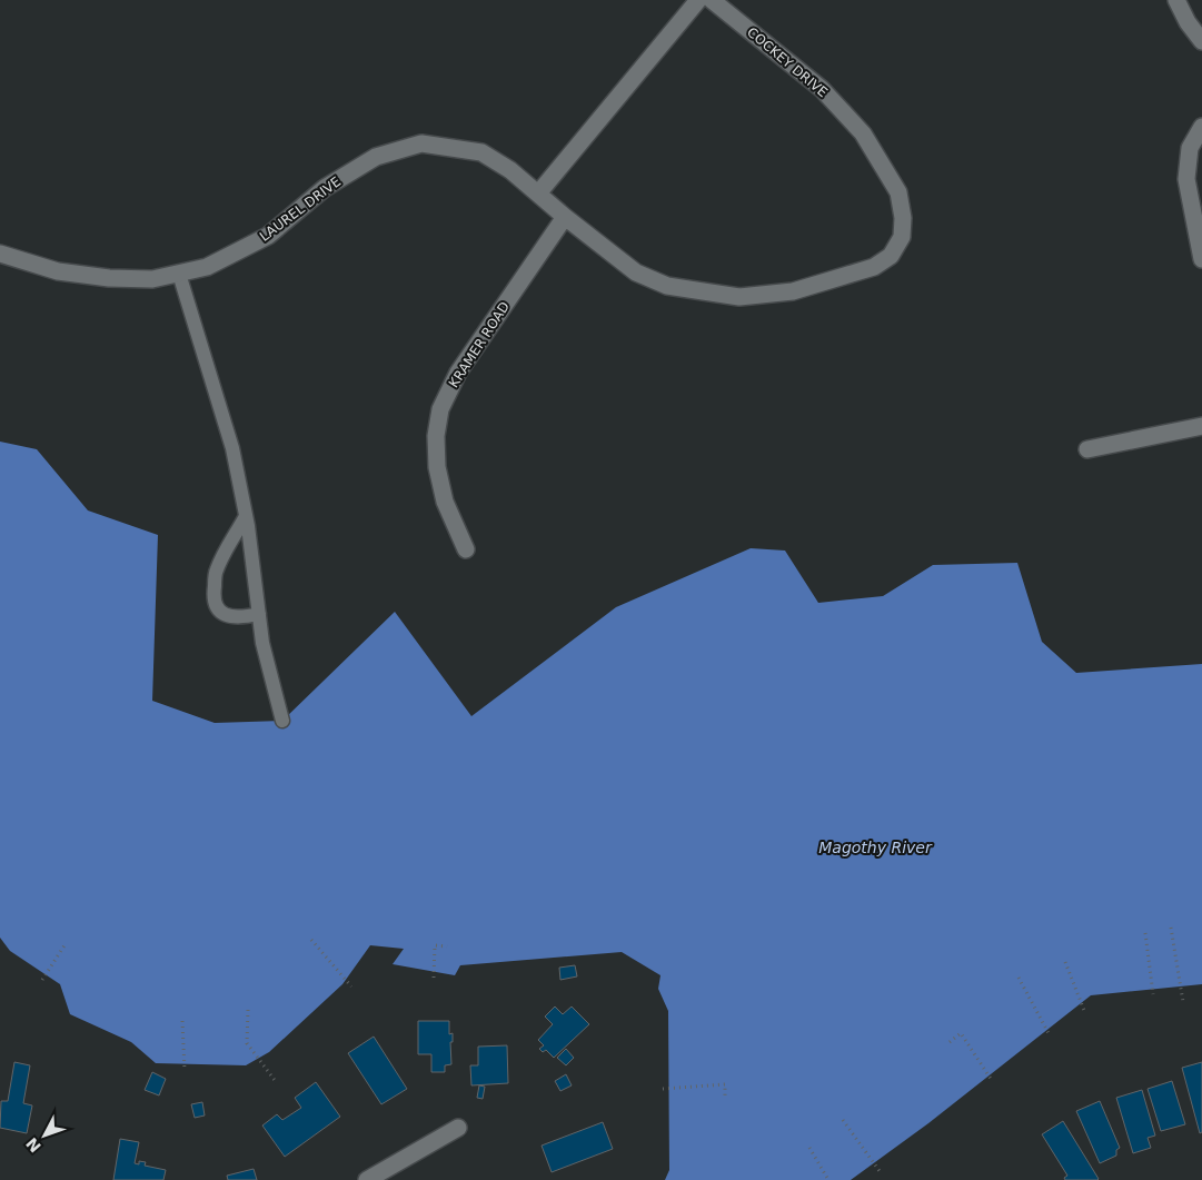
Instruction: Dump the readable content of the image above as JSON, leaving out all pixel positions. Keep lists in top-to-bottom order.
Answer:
{
  "streets": {
    "street": ["COCKEY DRIVE", "LAUREL DRIVE", "KRAMER ROAD"]
  },
  "crossings": [
    ["COCKEY DRIVE", "LAUREL DRIVE"],
    ["COCKEY DRIVE", "KRAMER ROAD"]
  ],
  "water": ["Magothy River"],
  "north": "bottom left"
}
